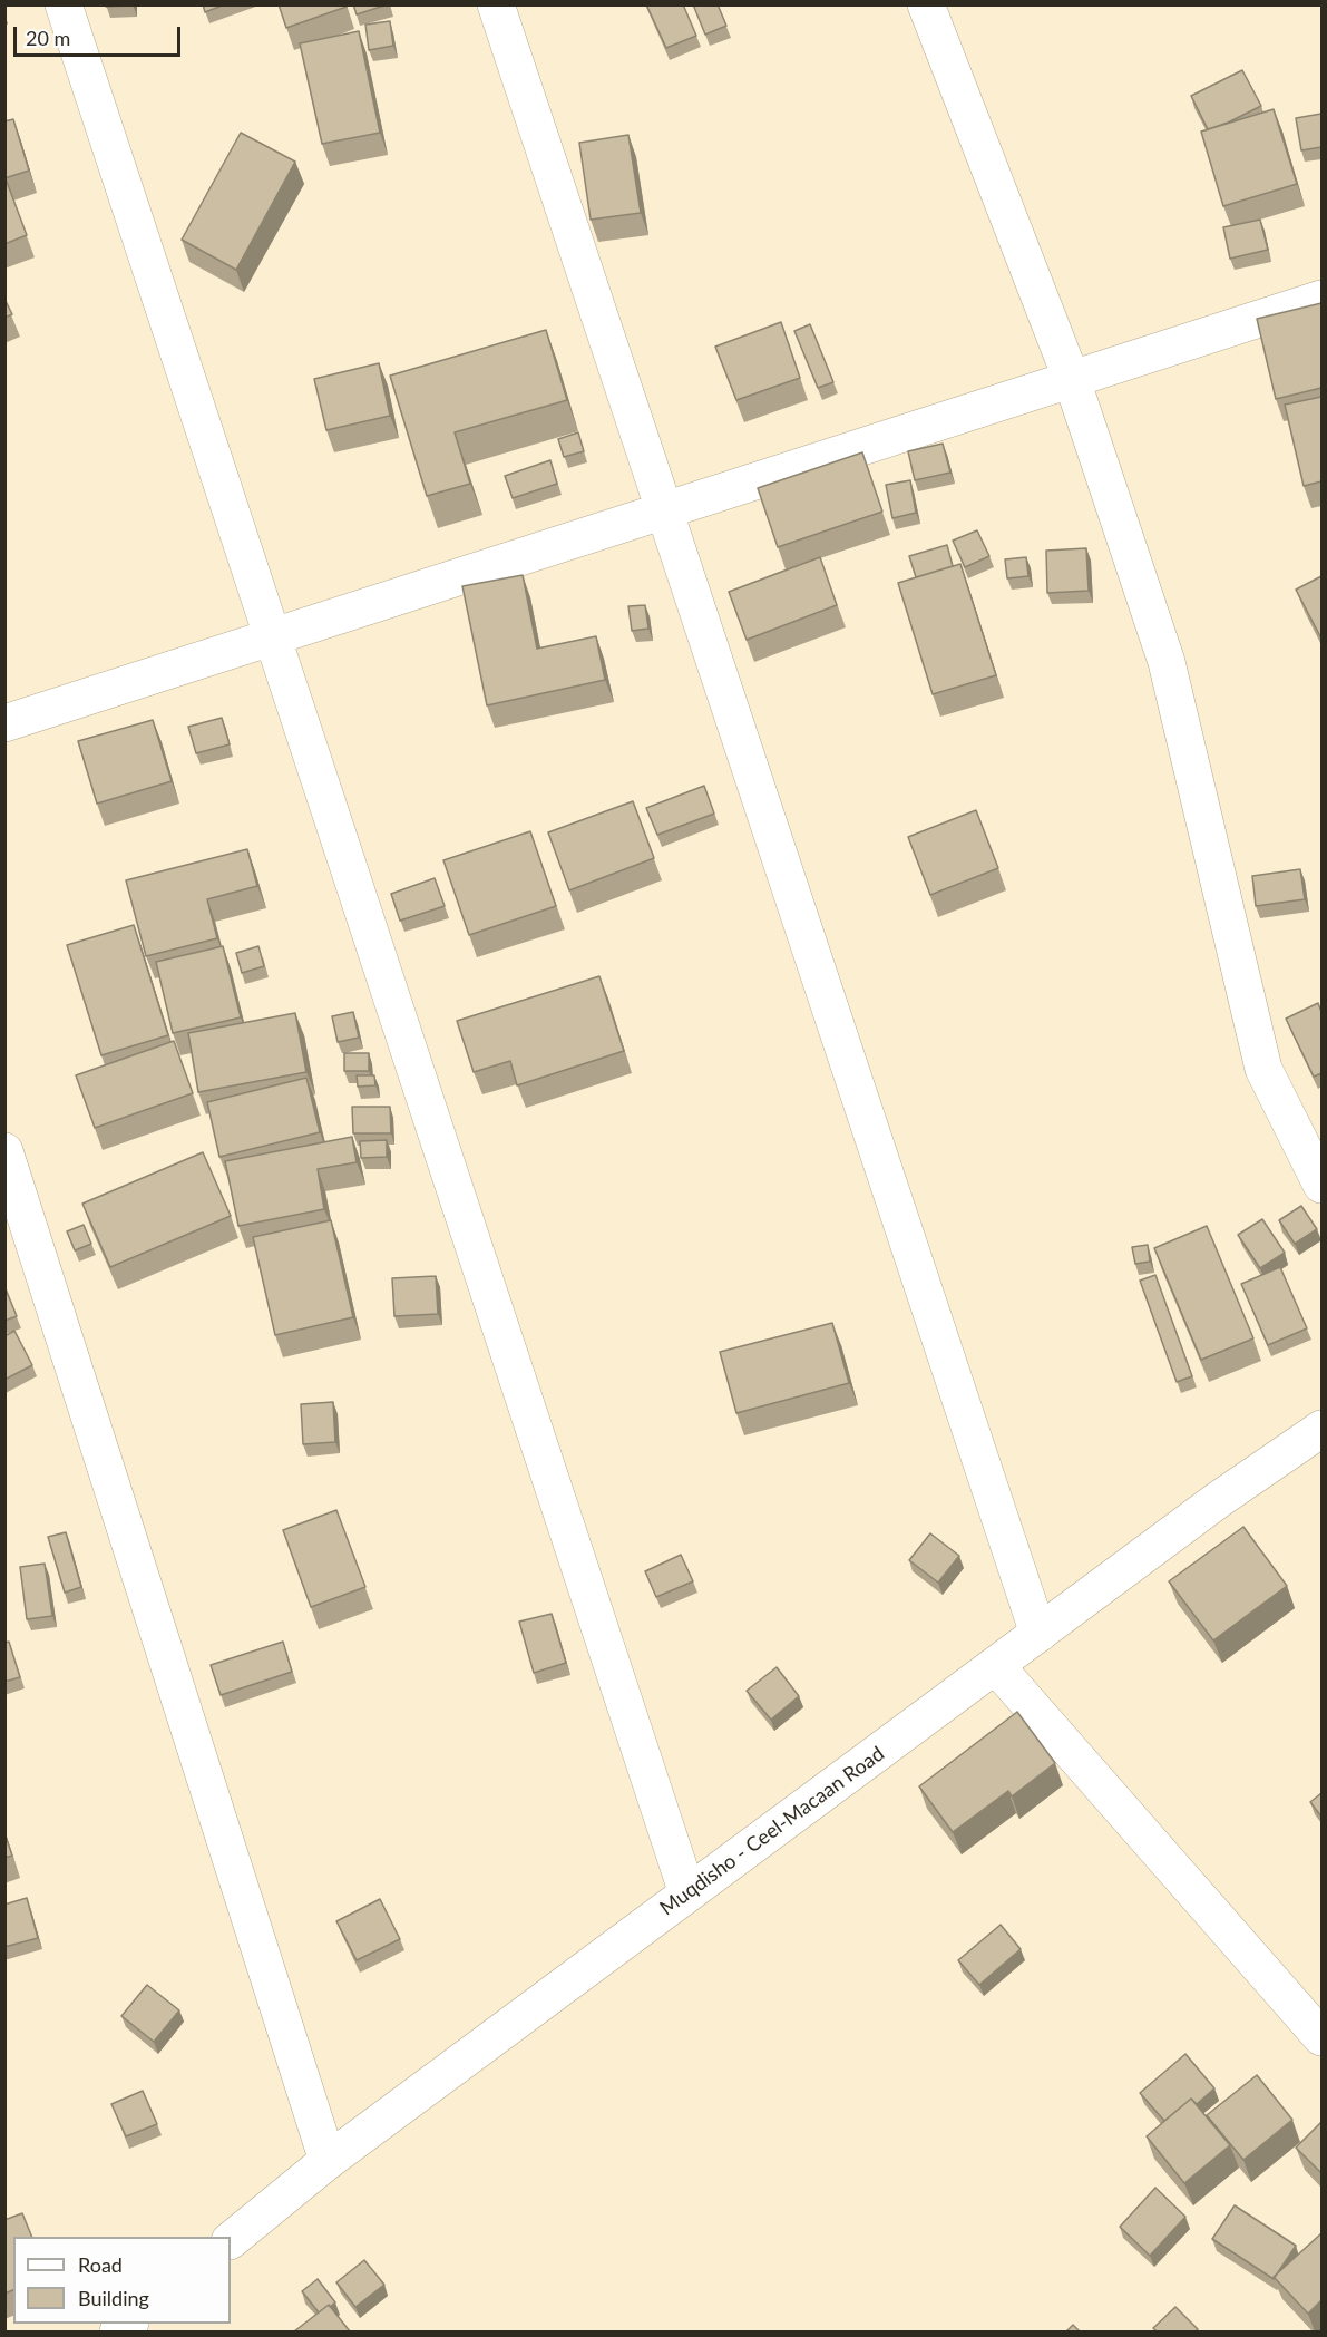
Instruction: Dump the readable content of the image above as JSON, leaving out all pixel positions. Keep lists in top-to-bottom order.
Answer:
{
  "streets": {
    "street": ["Muqdisho - Ceel-Macaan Road"]
  },
  "legend": ["Road", "Building"],
  "scale_bar": "20 m"
}
